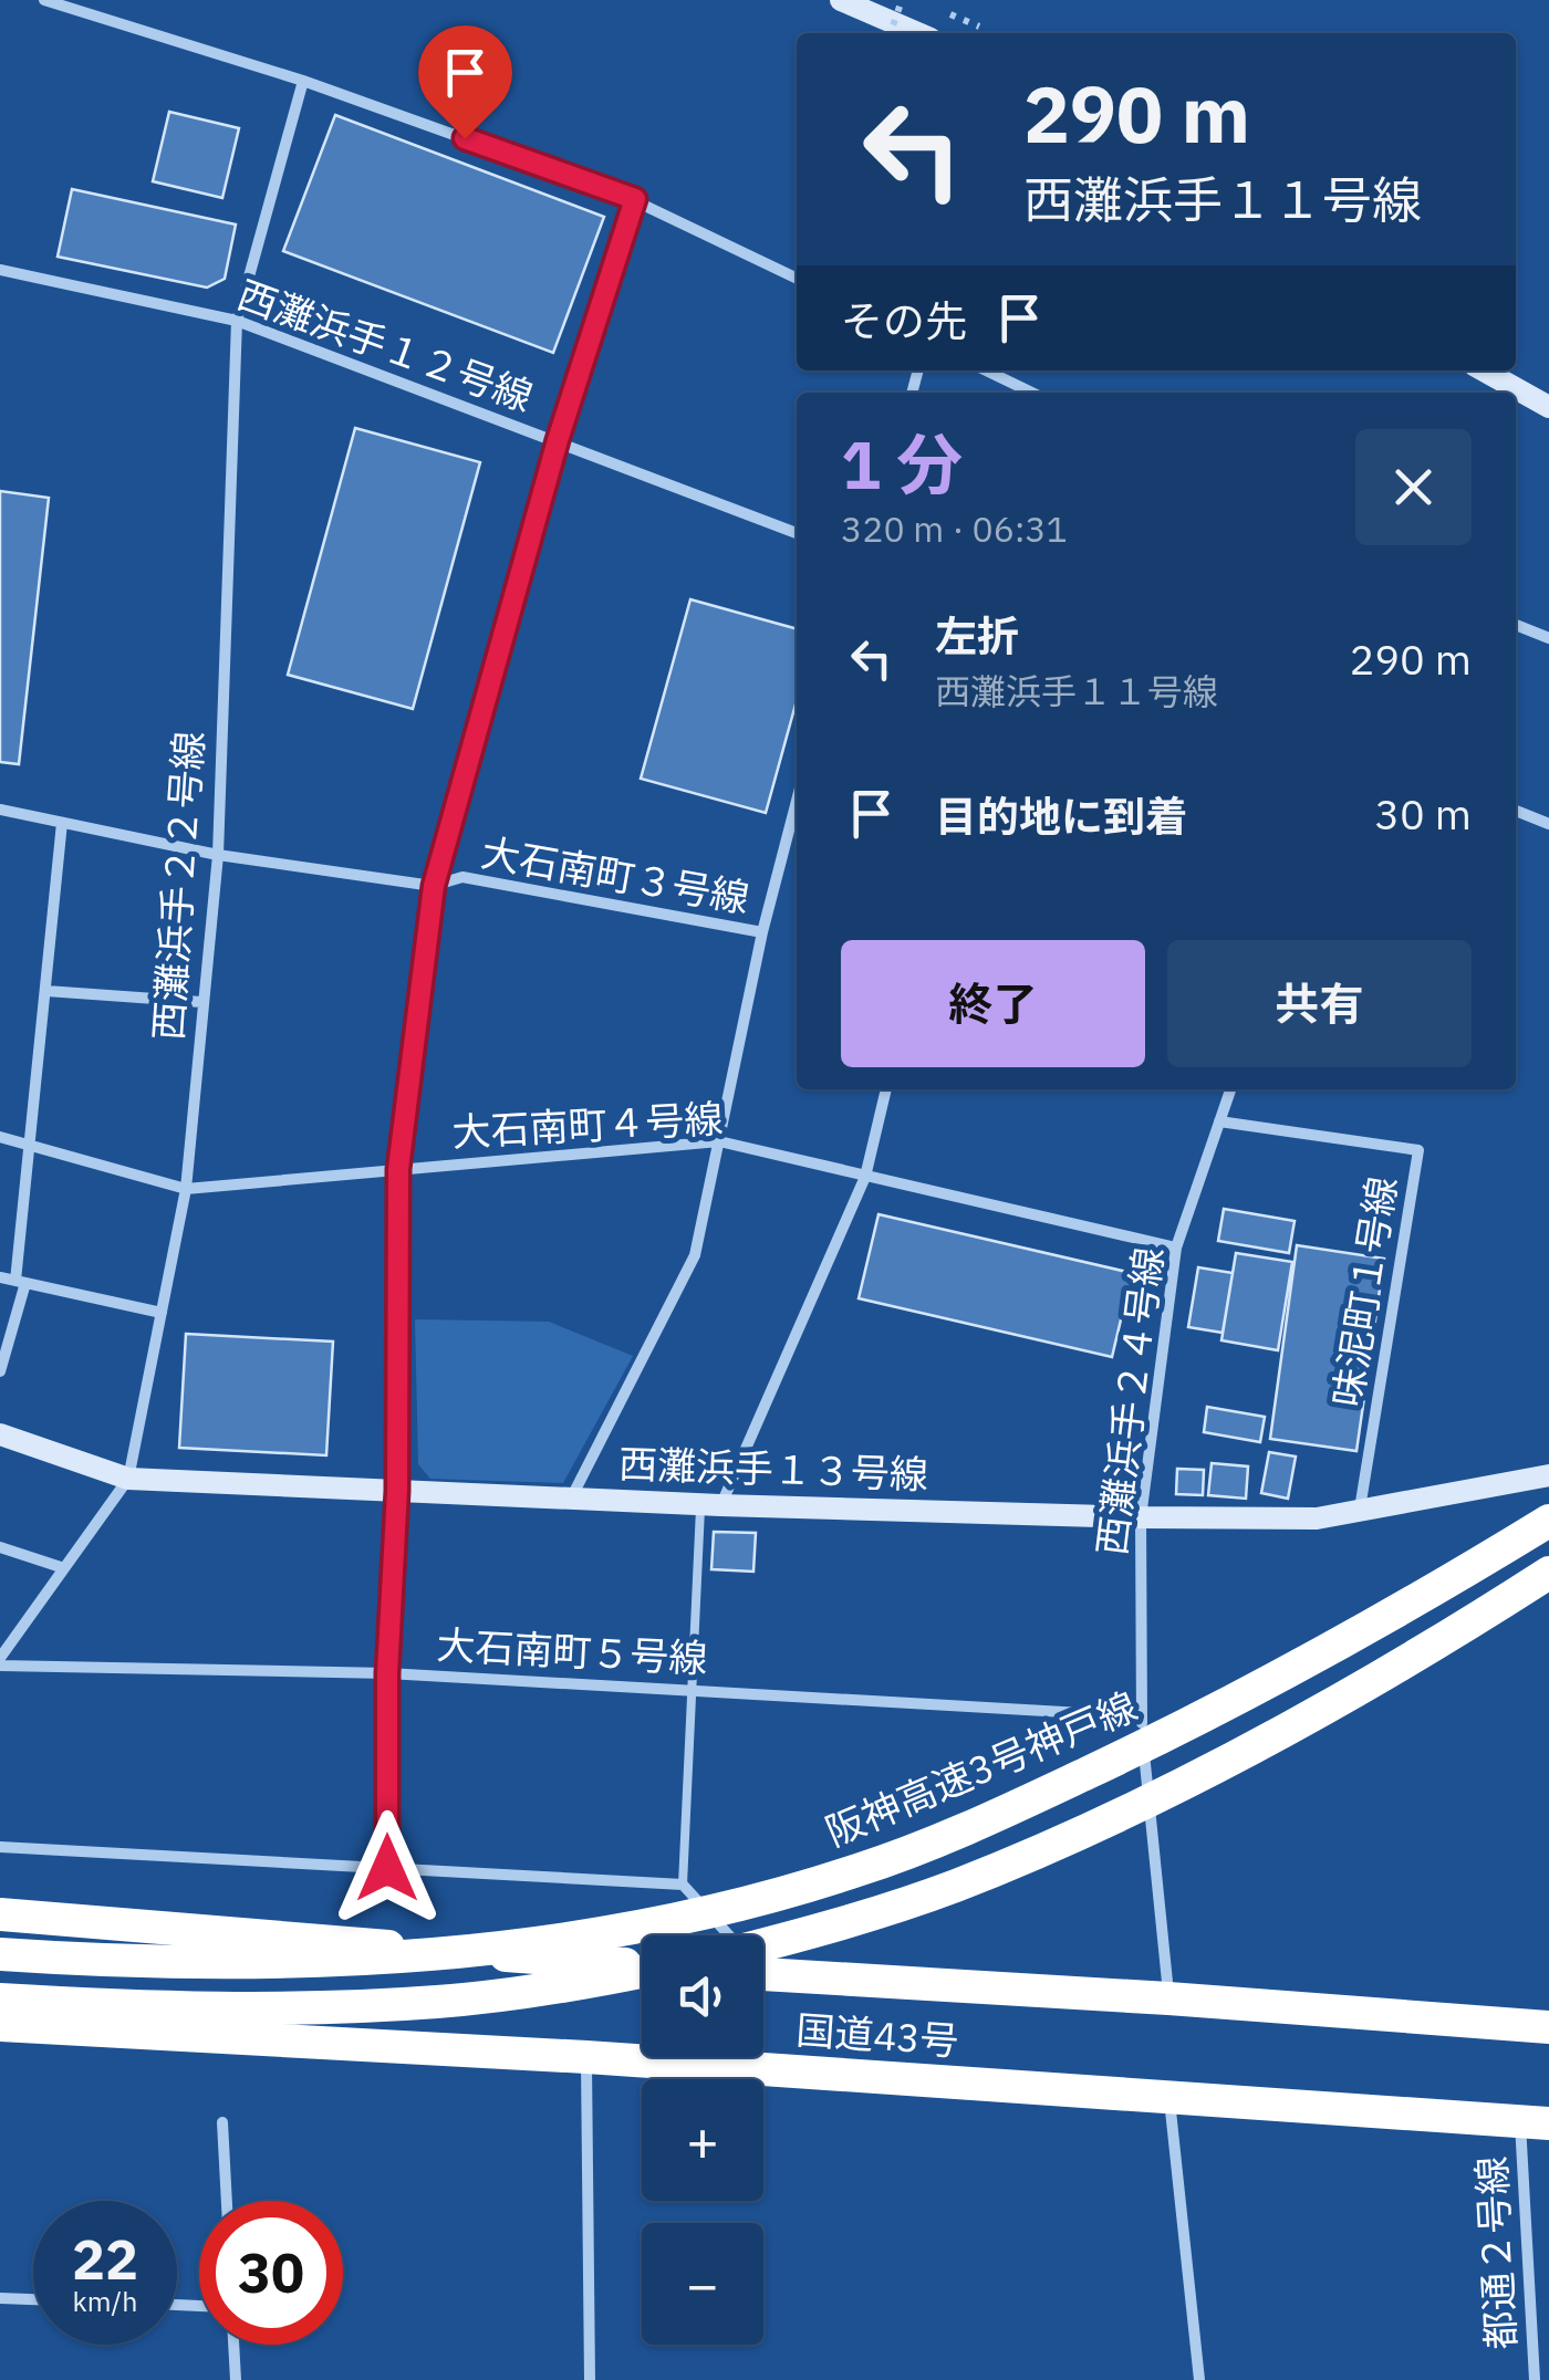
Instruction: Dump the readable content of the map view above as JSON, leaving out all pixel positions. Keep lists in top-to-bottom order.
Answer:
{
  "streets": {
    "highway": ["阪神高速3号神戸線", "国道43号"],
    "street": [
      "西灘浜手１２号線",
      "大石南町３号線",
      "西灘浜手２２号線",
      "大石南町４号線",
      "味泥町１号線",
      "西灘浜手２４号線",
      "西灘浜手１３号線",
      "大石南町５号線",
      "都通２号線"
    ]
  },
  "crossings": [
    ["西灘浜手１２号線", "西灘浜手２２号線"],
    ["大石南町３号線", "西灘浜手２２号線"],
    ["西灘浜手２２号線", "大石南町４号線"],
    ["西灘浜手２２号線", "西灘浜手１３号線"],
    ["西灘浜手２２号線", "大石南町５号線"],
    ["大石南町４号線", "西灘浜手２４号線"],
    ["味泥町１号線", "西灘浜手２４号線"],
    ["味泥町１号線", "西灘浜手１３号線"],
    ["西灘浜手２４号線", "西灘浜手１３号線"],
    ["西灘浜手２４号線", "大石南町５号線"],
    ["西灘浜手２４号線", "国道43号"],
    ["国道43号", "都通２号線"]
  ],
  "page": {
    "turn": ["290 m", "西灘浜手１１号線"],
    "then": "その先",
    "heading": ["1 分", "320 m · 06:31"],
    "list": [
      {
        "name": "左折",
        "note": "西灘浜手１１号線",
        "value": "290 m"
      },
      {
        "name": "目的地に到着",
        "value": "30 m"
      }
    ],
    "buttons": ["終了", "共有"],
    "map_buttons": ["+", "−"],
    "speed": "22 km/h",
    "limit": "30"
  }
}
